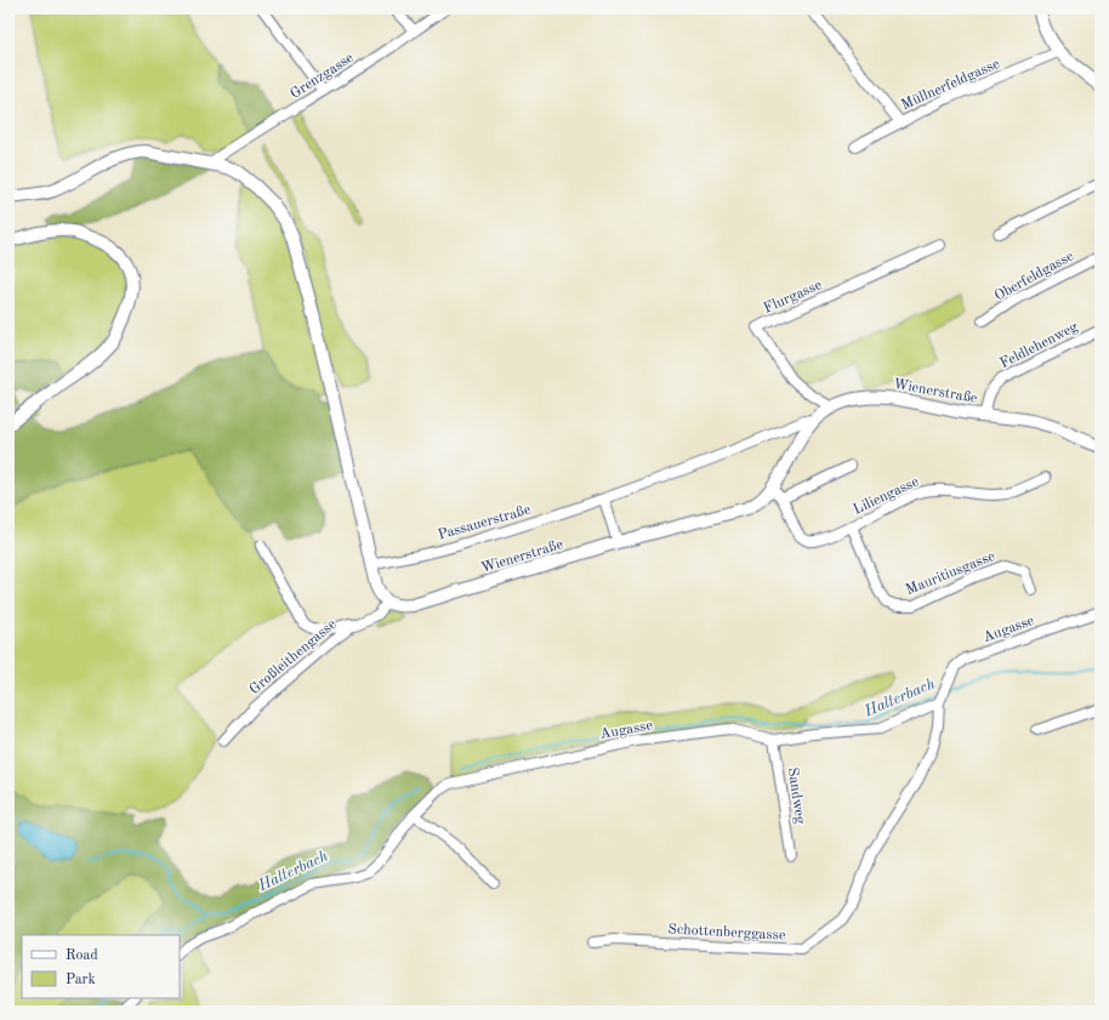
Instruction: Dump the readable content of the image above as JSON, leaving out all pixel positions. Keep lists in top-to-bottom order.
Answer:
{
  "streets": {
    "street": [
      "Grenzgasse",
      "Müllnerfeldgasse",
      "Oberfeldgasse",
      "Flurgasse",
      "Feldlehenweg",
      "Wienerstraße",
      "Liliengasse",
      "Passauerstraße",
      "Mauritiusgasse",
      "Augasse",
      "Großleithengasse",
      "Sandweg",
      "Schottenberggasse"
    ]
  },
  "crossings": [
    ["Flurgasse", "Wienerstraße"],
    ["Feldlehenweg", "Wienerstraße"],
    ["Wienerstraße", "Passauerstraße"],
    ["Wienerstraße", "Großleithengasse"],
    ["Liliengasse", "Mauritiusgasse"],
    ["Augasse", "Sandweg"],
    ["Augasse", "Schottenberggasse"]
  ],
  "water": ["Halterbach"],
  "legend": ["Road", "Park"]
}
